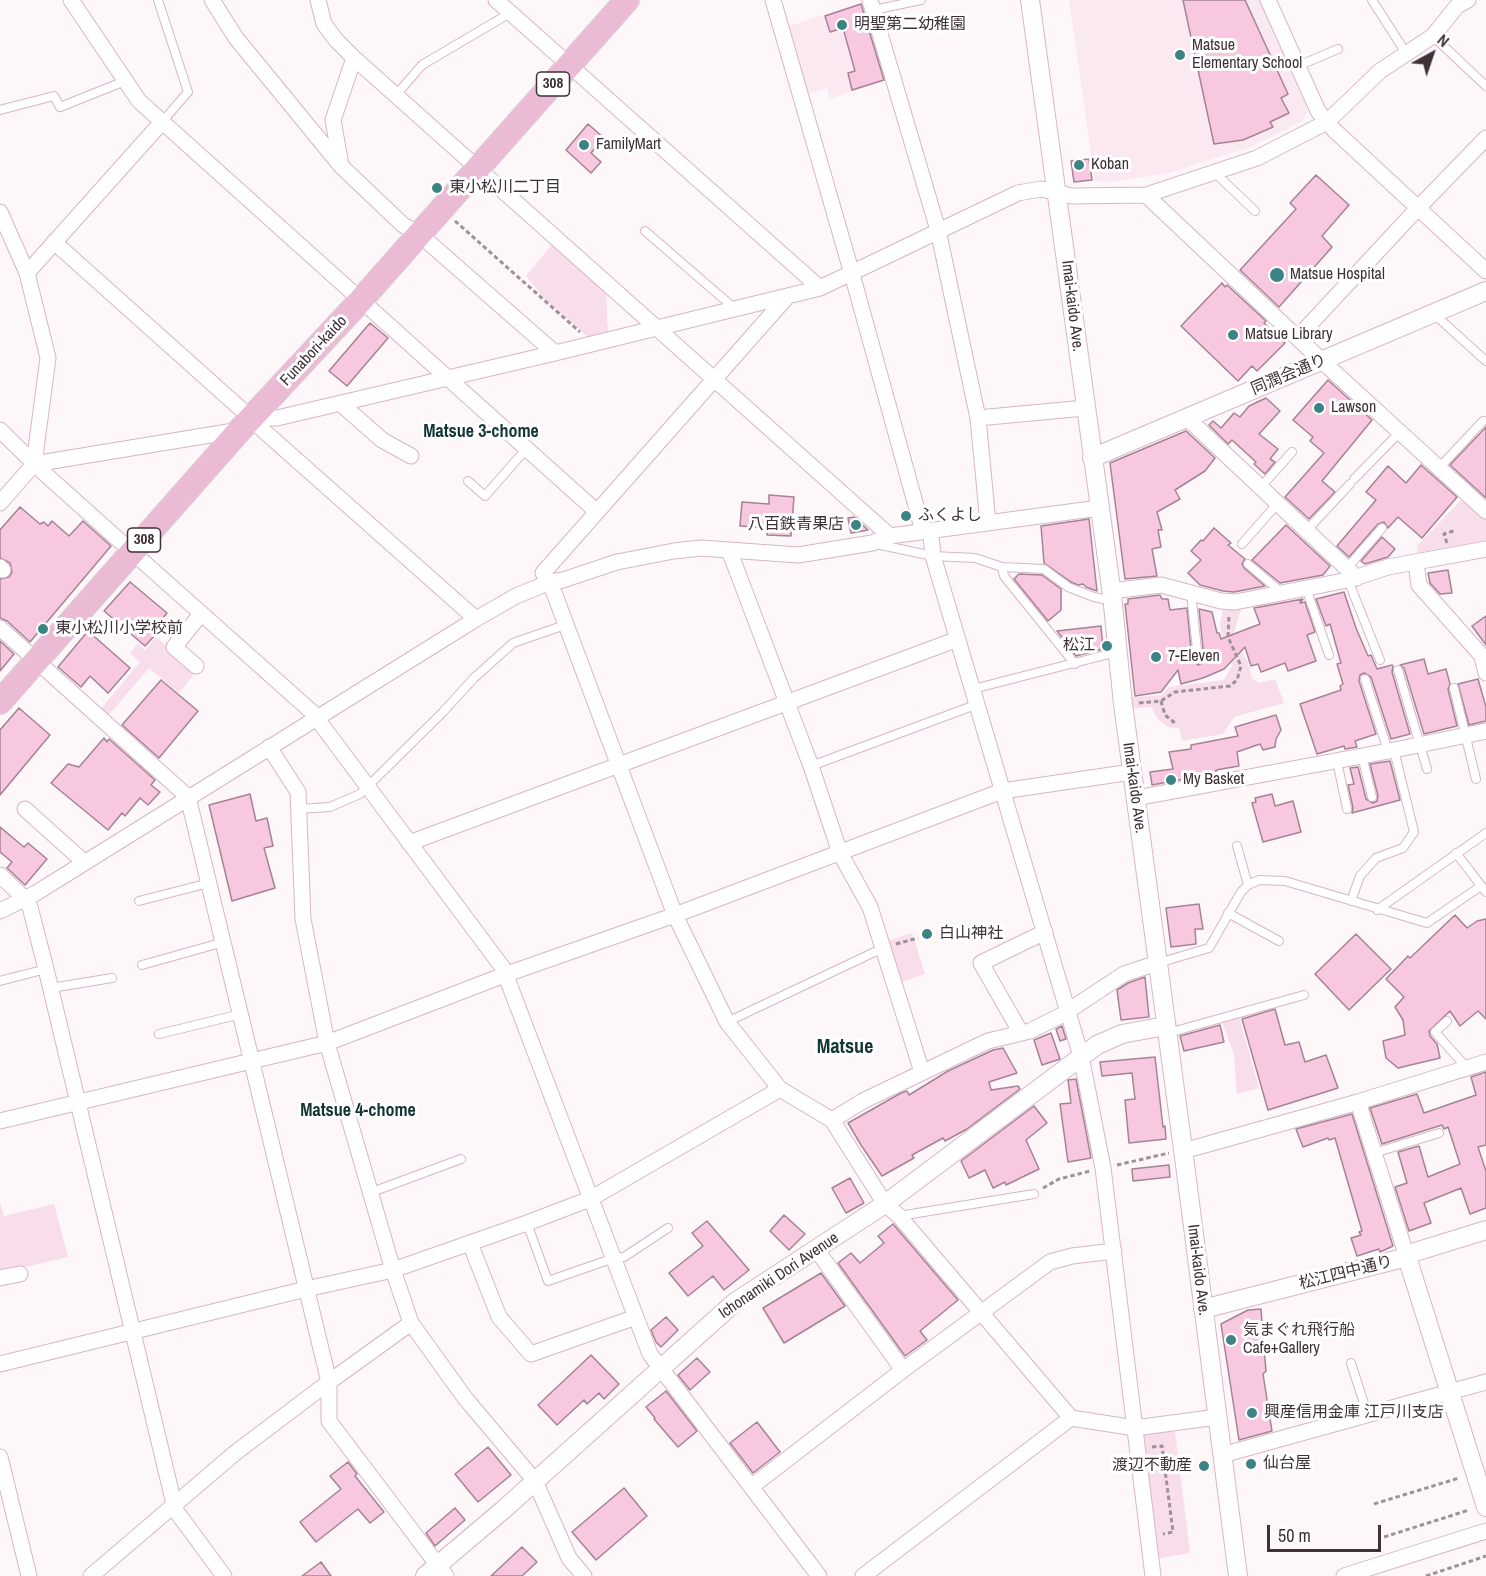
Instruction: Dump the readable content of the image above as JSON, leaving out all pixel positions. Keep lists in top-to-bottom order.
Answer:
{
  "streets": {
    "main road": ["308", "Funabori-kaido"],
    "street": [
      "Imai-kaido Ave.",
      "同潤会通り",
      "松江四中通り",
      "Ichonamiki Dori Avenue"
    ]
  },
  "crossings": [
    ["Imai-kaido Ave.", "同潤会通り"],
    ["Imai-kaido Ave.", "松江四中通り"],
    ["Imai-kaido Ave.", "Ichonamiki Dori Avenue"]
  ],
  "districts": ["Matsue 3-chome", "Matsue", "Matsue 4-chome"],
  "places": [
    "明聖第二幼稚園",
    "Matsue Elementary School",
    "FamilyMart",
    "Koban",
    "東小松川二丁目",
    "Matsue Hospital",
    "Matsue Library",
    "Lawson",
    "ふくよし",
    "八百鉄青果店",
    "東小松川小学校前",
    "松江",
    "7-Eleven",
    "My Basket",
    "白山神社",
    "気まぐれ飛行船 Cafe+Gallery",
    "興産信用金庫 江戸川支店",
    "仙台屋",
    "渡辺不動産"
  ],
  "scale_bar": "50 m",
  "north": "top right"
}
